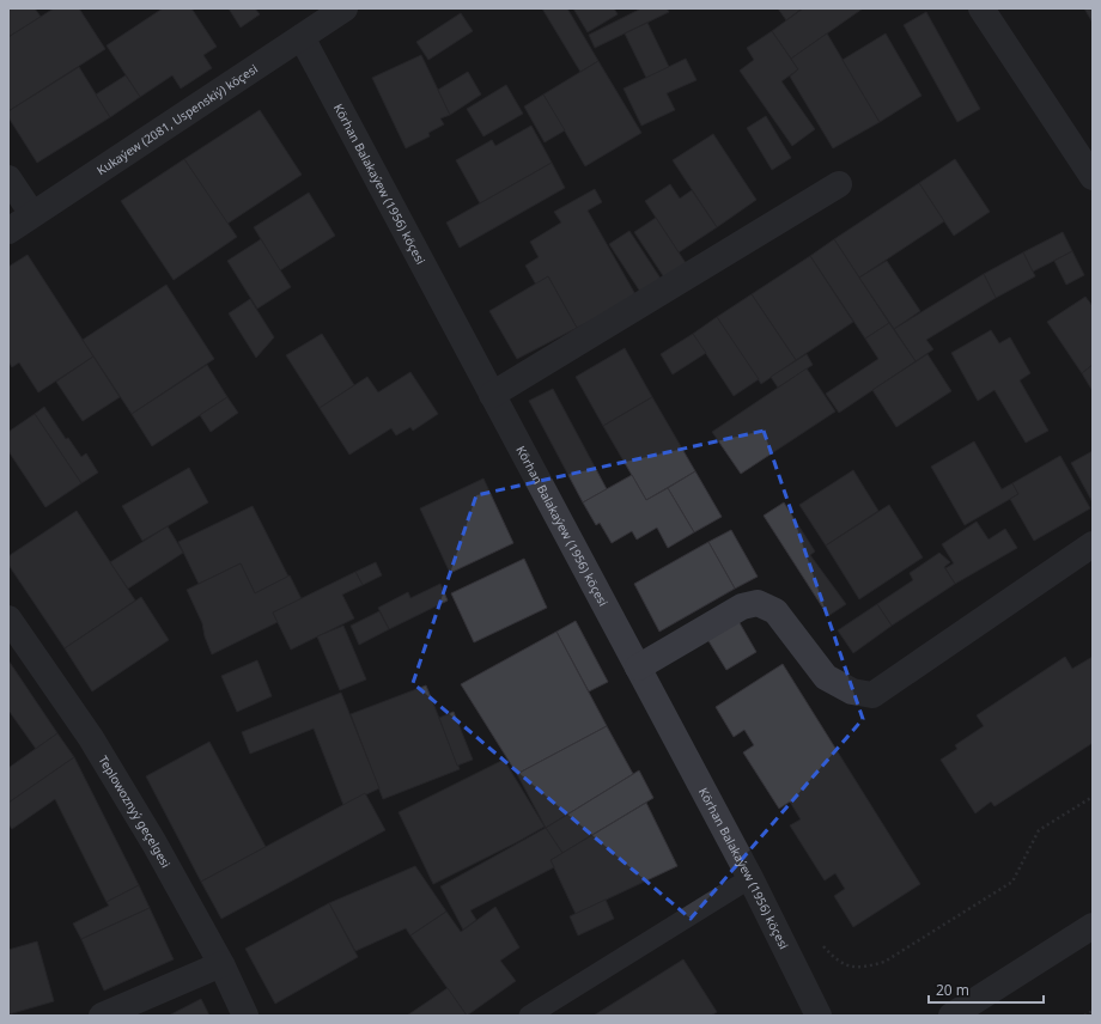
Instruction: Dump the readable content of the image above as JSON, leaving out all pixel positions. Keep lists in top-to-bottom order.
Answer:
{
  "streets": {
    "street": ["Kukaýew (2081, Uspenskiý) köçesi", "Körhan Balakaýew (1956) köçesi", "Teplowoznyý geçelgesi"]
  },
  "crossings": [
    ["Kukaýew (2081, Uspenskiý) köçesi", "Körhan Balakaýew (1956) köçesi"]
  ],
  "scale_bar": "20 m"
}
